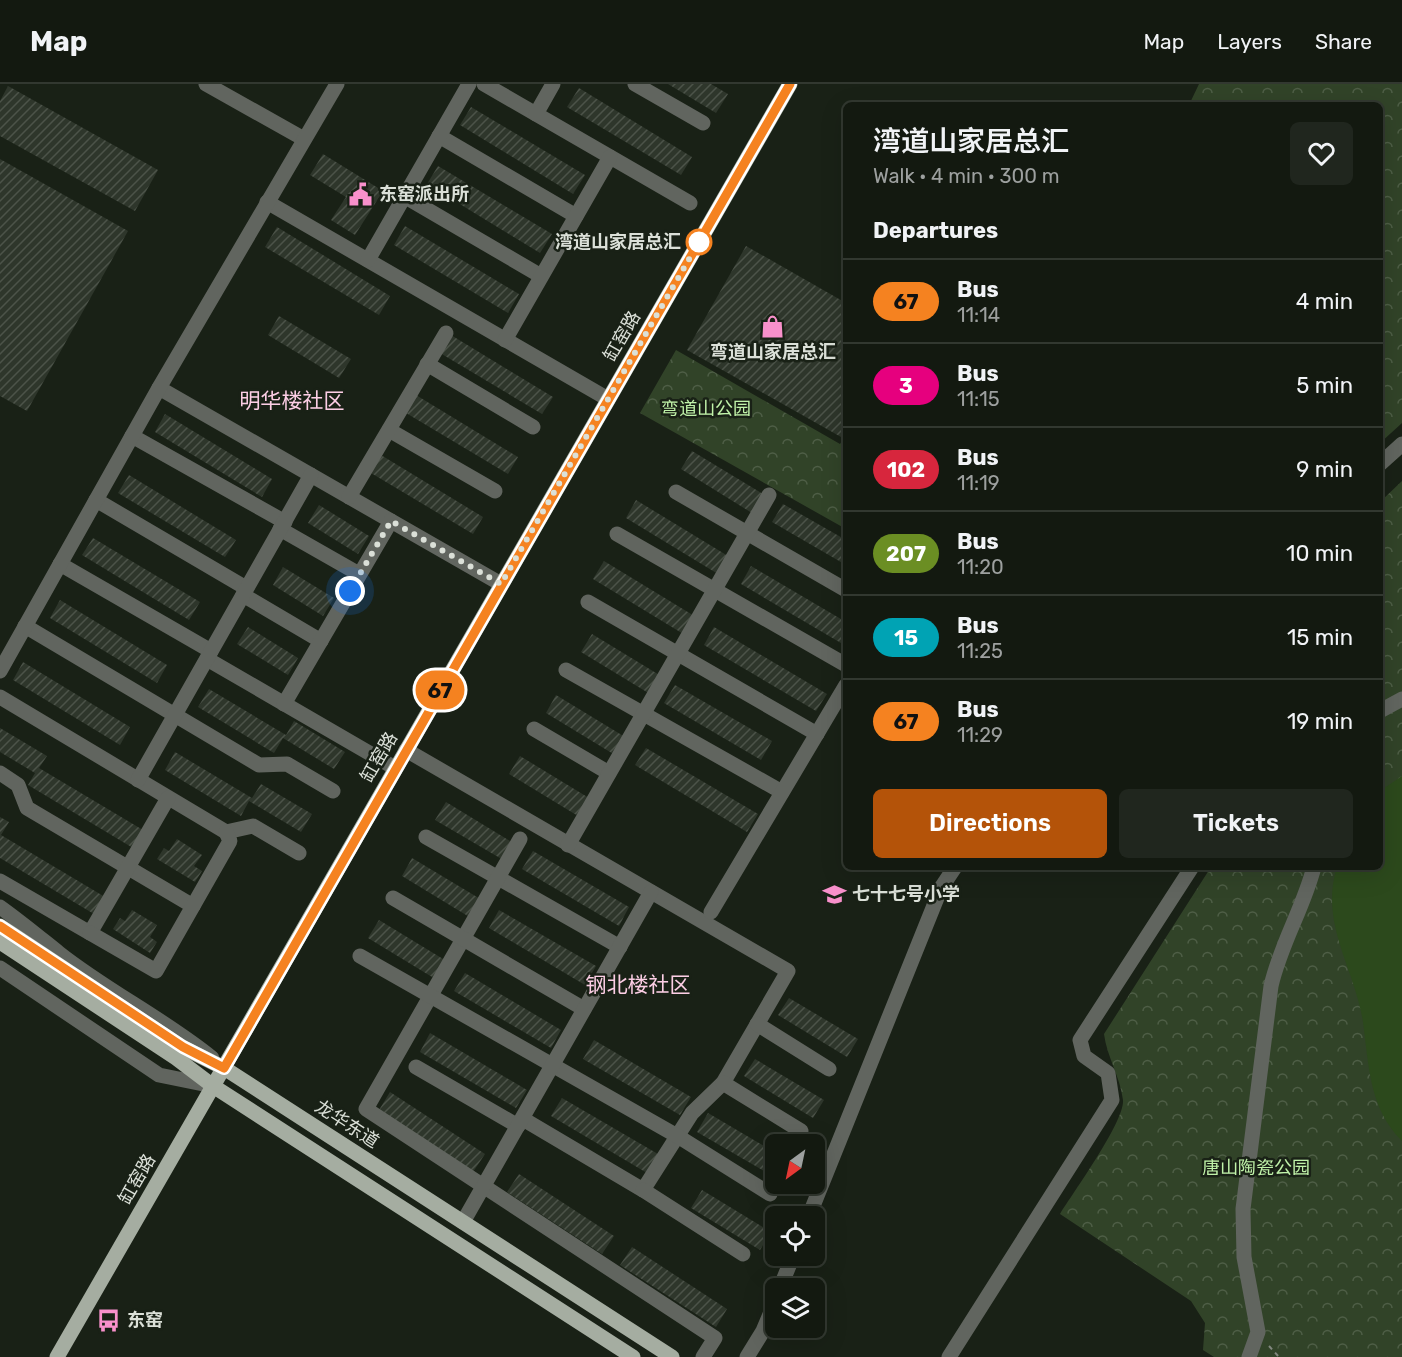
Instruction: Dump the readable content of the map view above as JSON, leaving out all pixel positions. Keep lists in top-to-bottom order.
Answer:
{
  "streets": {
    "main road": ["缸窑路", "龙华东道"]
  },
  "crossings": [
    ["缸窑路", "龙华东道"]
  ],
  "districts": ["明华楼社区", "钢北楼社区"],
  "parks": ["弯道山公园", "唐山陶瓷公园"],
  "places": {
    "public building": ["东窑派出所"],
    "other": ["湾道山家居总汇"],
    "shop": ["弯道山家居总汇"],
    "school or university": ["七十七号小学"],
    "bus stop": ["东窑"]
  },
  "lines": ["bus line 67"],
  "north": "bottom left",
  "page": {
    "header": "Map",
    "nav": ["Map", "Layers", "Share"],
    "on_map": "67",
    "heading": [
      ["湾道山家居总汇", "Walk · 4 min · 300 m"],
      "Departures"
    ],
    "list": [
      {
        "mark": "67",
        "name": "Bus",
        "note": "11:14",
        "value": "4 min"
      },
      {
        "mark": "3",
        "name": "Bus",
        "note": "11:15",
        "value": "5 min"
      },
      {
        "mark": "102",
        "name": "Bus",
        "note": "11:19",
        "value": "9 min"
      },
      {
        "mark": "207",
        "name": "Bus",
        "note": "11:20",
        "value": "10 min"
      },
      {
        "mark": "15",
        "name": "Bus",
        "note": "11:25",
        "value": "15 min"
      },
      {
        "mark": "67",
        "name": "Bus",
        "note": "11:29",
        "value": "19 min"
      }
    ],
    "buttons": ["Directions", "Tickets"]
  }
}
